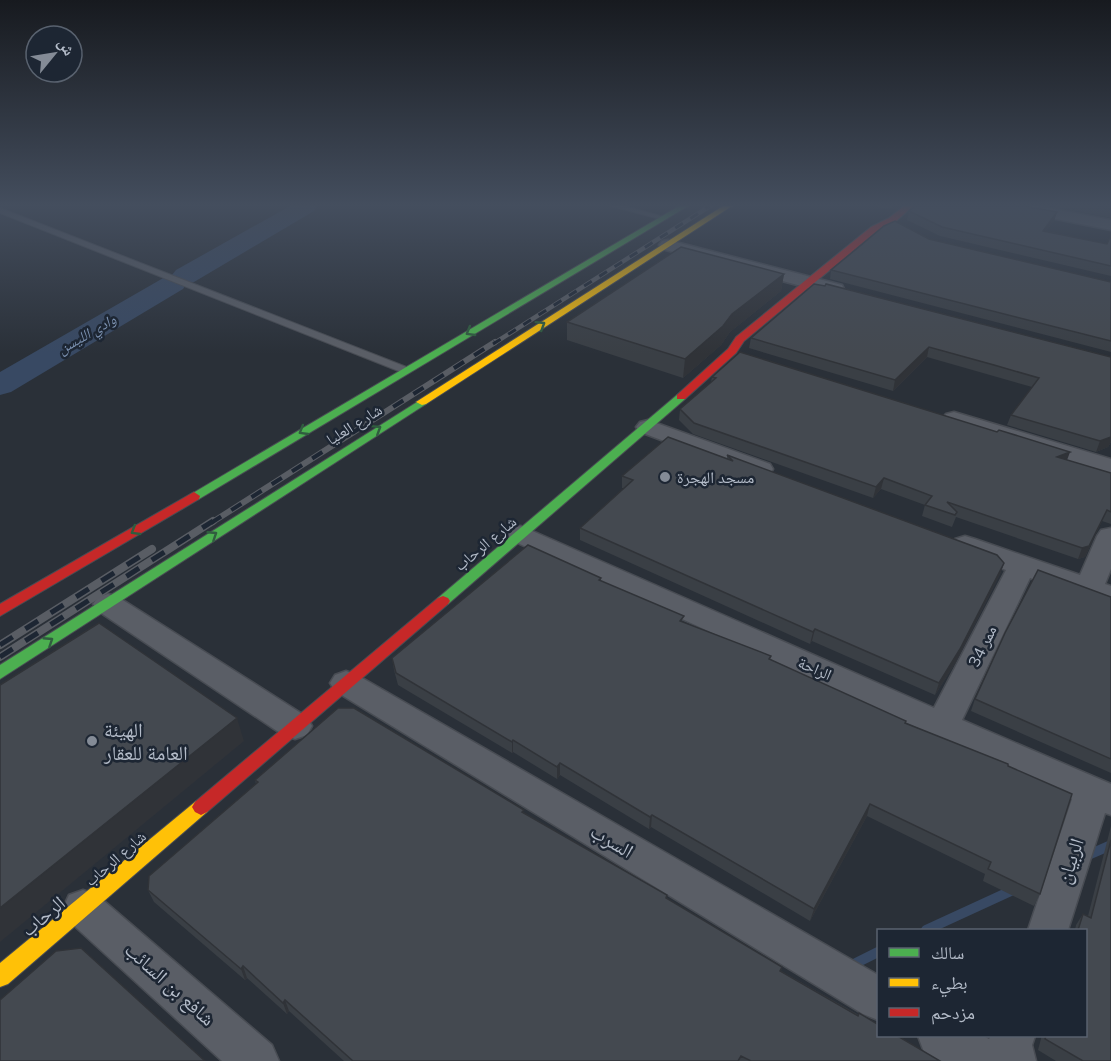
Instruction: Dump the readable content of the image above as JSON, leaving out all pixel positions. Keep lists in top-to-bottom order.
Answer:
{
  "streets": {
    "main road": ["شارع العليا", "شارع الرحاب", "الرحاب"],
    "street": [
      "ممر 34",
      "الراحة",
      "السرب",
      "الربيان",
      "شافع بن السائب"
    ]
  },
  "crossings": [
    ["شارع الرحاب", "الراحة"],
    ["شارع الرحاب", "السرب"],
    ["شارع الرحاب", "الرحاب"],
    ["شارع الرحاب", "شافع بن السائب"],
    ["ممر 34", "الراحة"],
    ["الراحة", "الربيان"],
    ["الرحاب", "شافع بن السائب"]
  ],
  "water": ["وادي الليسن"],
  "places": ["مسجد الهجرة", "الهيئة العامة للعقار"],
  "legend": ["سالك", "بطيء", "مزدحم"],
  "north": "top right"
}
